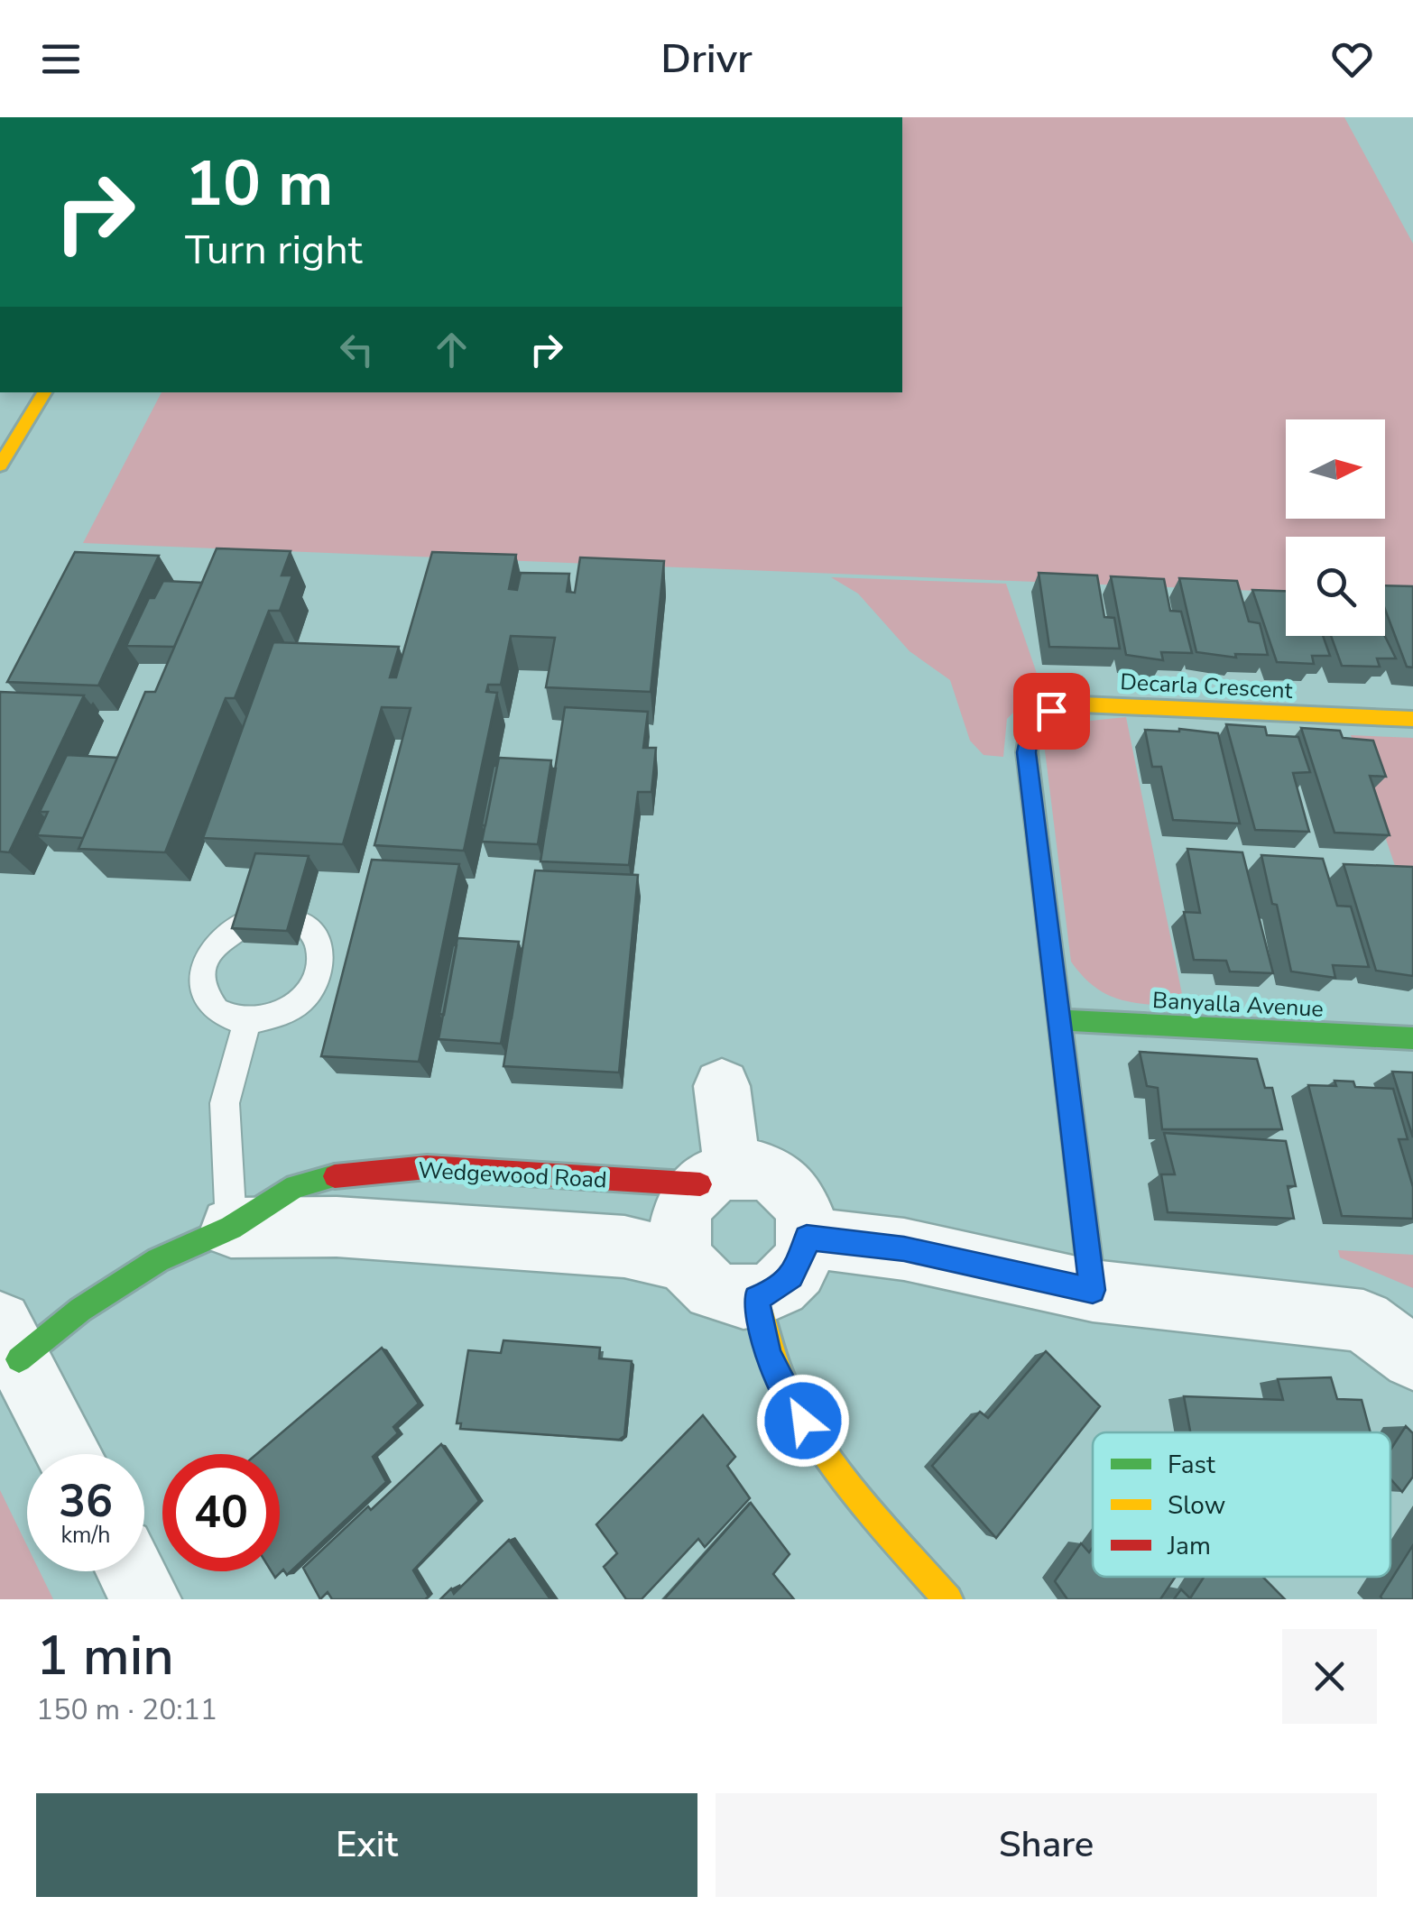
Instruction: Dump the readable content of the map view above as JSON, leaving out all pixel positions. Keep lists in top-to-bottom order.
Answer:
{
  "streets": {
    "street": ["Decarla Crescent", "Banyalla Avenue", "Wedgewood Road"]
  },
  "crossings": [
    ["Decarla Crescent", "Banyalla Avenue"]
  ],
  "legend": ["Fast", "Slow", "Jam"],
  "north": "right",
  "page": {
    "header": "Drivr",
    "turn": ["10 m", "Turn right"],
    "speed": "36 km/h",
    "limit": "40",
    "heading": ["1 min", "150 m · 20:11"],
    "buttons": ["Exit", "Share"]
  }
}
